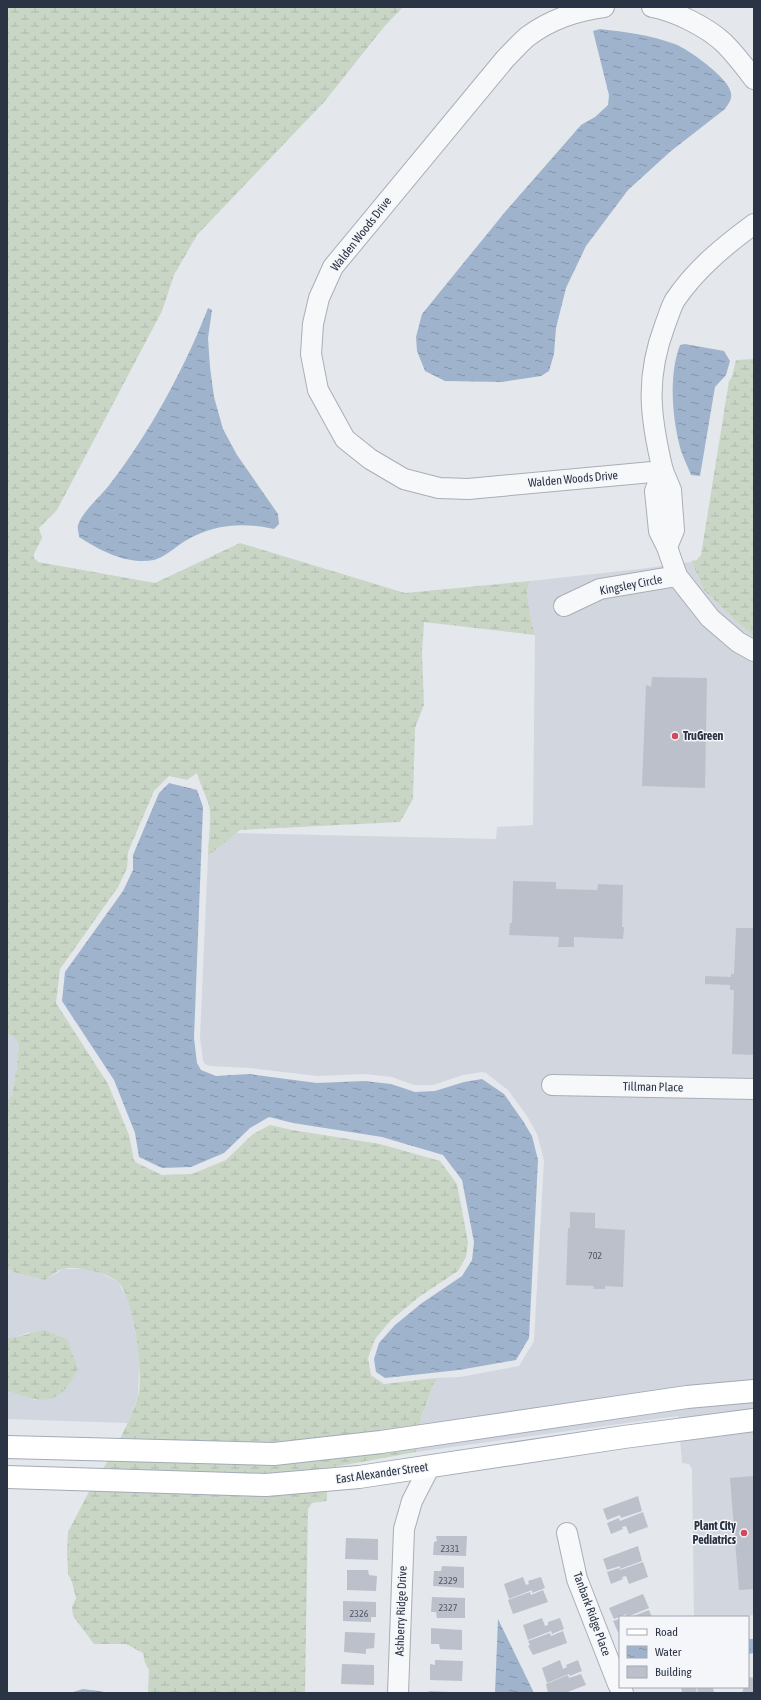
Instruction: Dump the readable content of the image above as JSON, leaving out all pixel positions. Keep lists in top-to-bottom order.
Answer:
{
  "streets": {
    "main road": ["East Alexander Street"],
    "street": [
      "Walden Woods Drive",
      "Kingsley Circle",
      "Tillman Place",
      "Ashberry Ridge Drive",
      "Tanbark Ridge Place"
    ]
  },
  "crossings": [
    ["East Alexander Street", "Ashberry Ridge Drive"]
  ],
  "places": ["TruGreen", "Plant City Pediatrics"],
  "house_numbers": [
    "702",
    "2331",
    "2329",
    "2327",
    "2326"
  ],
  "legend": ["Road", "Water", "Building"]
}
